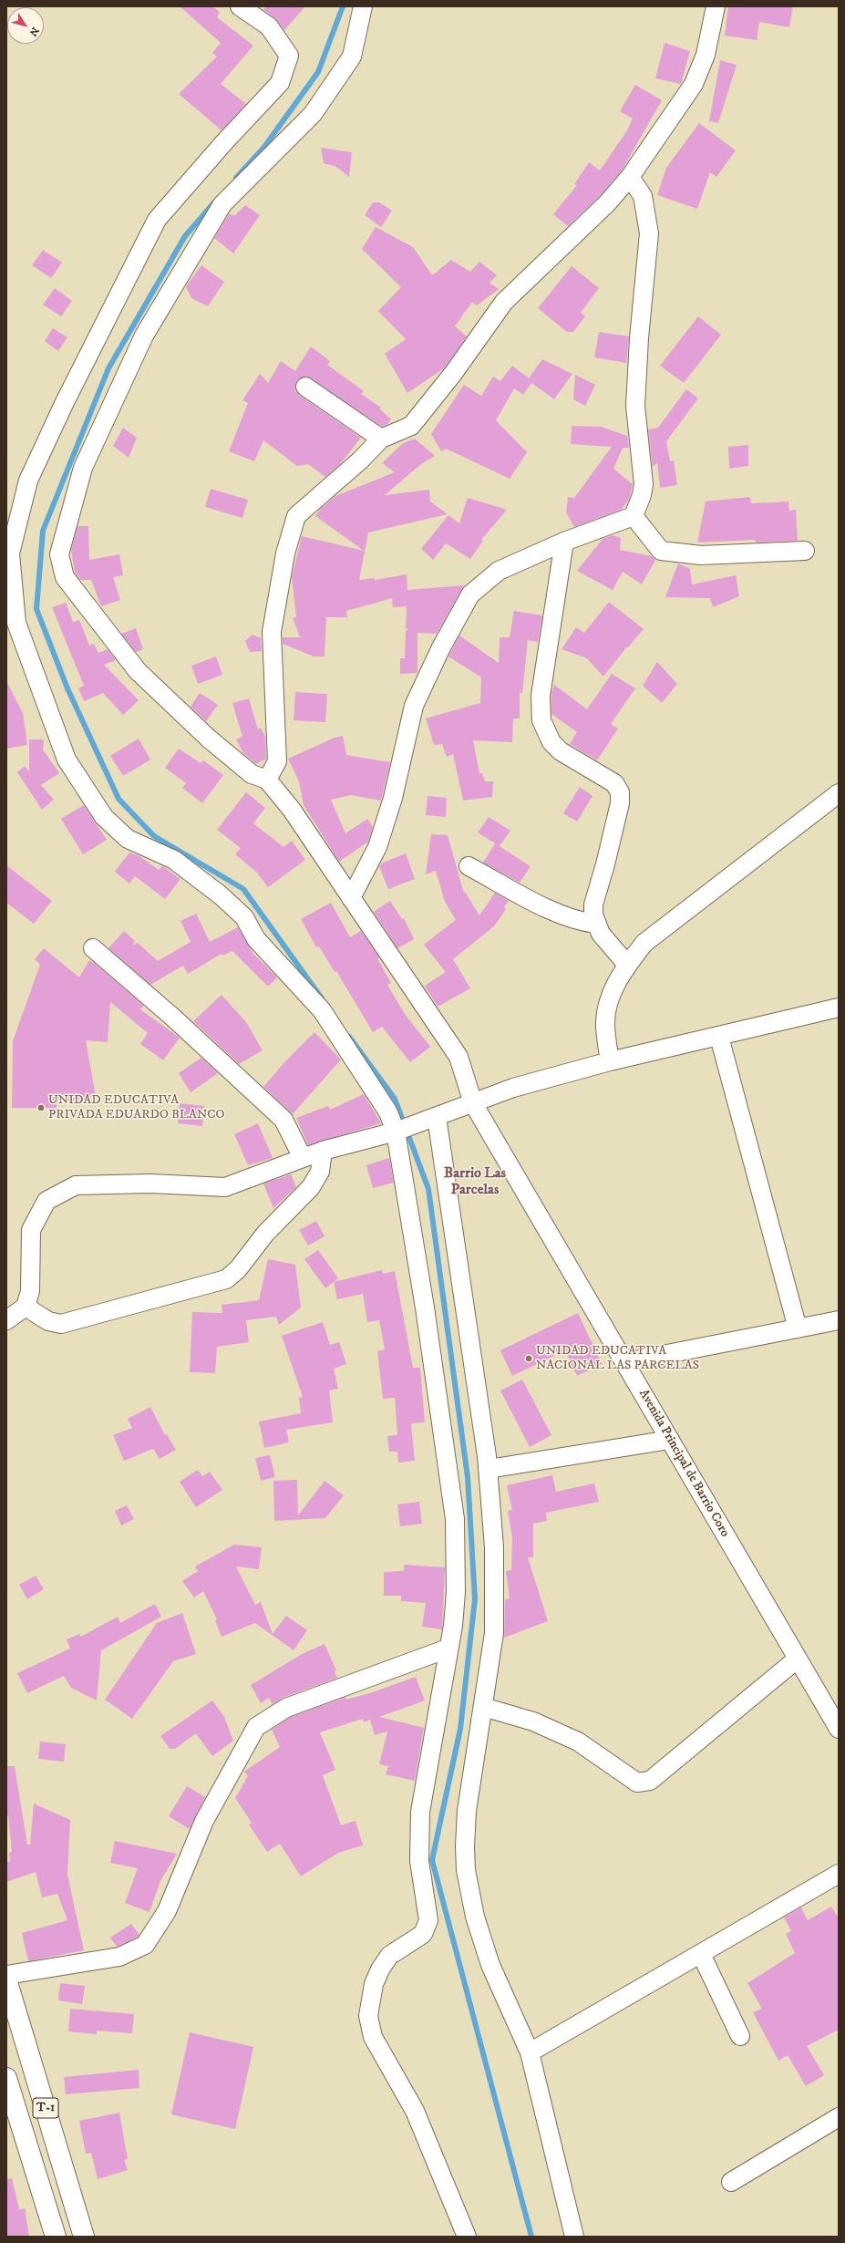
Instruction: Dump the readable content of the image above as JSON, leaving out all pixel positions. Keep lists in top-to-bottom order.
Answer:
{
  "streets": {
    "main road": ["T-1"],
    "street": ["Avenida Principal de Barrio Coro"]
  },
  "districts": ["Barrio Las Parcelas"],
  "places": ["UNIDAD EDUCATIVA PRIVADA EDUARDO BLANCO", "UNIDAD EDUCATIVA NACIONAL LAS PARCELAS"],
  "north": "bottom right"
}
